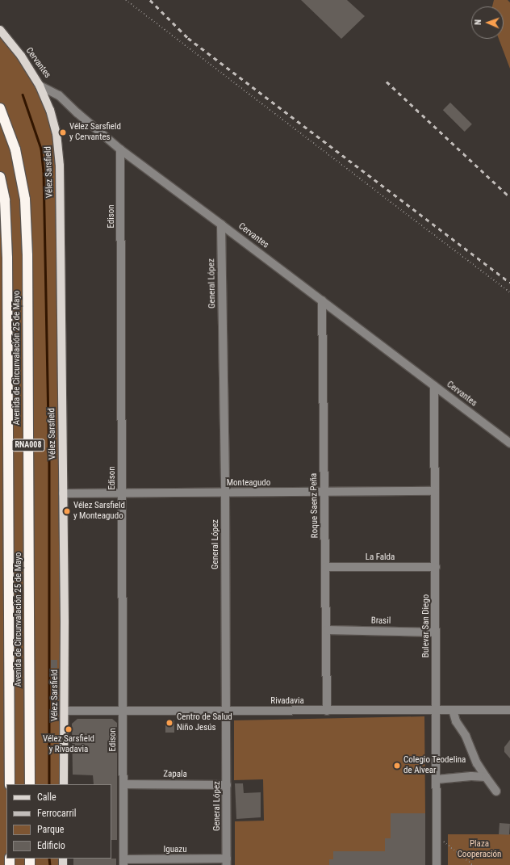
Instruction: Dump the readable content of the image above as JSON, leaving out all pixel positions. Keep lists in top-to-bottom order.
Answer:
{
  "streets": {
    "highway": ["Avenida de Circunvalación 25 de Mayo", "RNA008"],
    "main road": ["Cervantes", "Vélez Sarsfield"],
    "street": [
      "Edison",
      "General López",
      "Monteagudo",
      "Roque Saenz Peña",
      "La Falda",
      "Brasil",
      "Bulevar San Diego",
      "Rivadavia",
      "Zapala",
      "Iguazu"
    ]
  },
  "crossings": [
    ["Cervantes", "Vélez Sarsfield"],
    ["Cervantes", "Edison"],
    ["Cervantes", "General López"],
    ["Cervantes", "Roque Saenz Peña"],
    ["Cervantes", "Bulevar San Diego"],
    ["Vélez Sarsfield", "Monteagudo"],
    ["Vélez Sarsfield", "Rivadavia"],
    ["Edison", "Monteagudo"],
    ["Edison", "Rivadavia"],
    ["Edison", "Zapala"],
    ["Edison", "Iguazu"],
    ["General López", "Monteagudo"],
    ["General López", "Rivadavia"],
    ["General López", "Zapala"],
    ["General López", "Iguazu"],
    ["Monteagudo", "Roque Saenz Peña"],
    ["Monteagudo", "Bulevar San Diego"],
    ["Roque Saenz Peña", "La Falda"],
    ["Roque Saenz Peña", "Brasil"],
    ["Roque Saenz Peña", "Rivadavia"],
    ["La Falda", "Bulevar San Diego"],
    ["Brasil", "Bulevar San Diego"],
    ["Bulevar San Diego", "Rivadavia"]
  ],
  "parks": ["Plaza Cooperación"],
  "places": [
    "Vélez Sarsfield y Cervantes",
    "Vélez Sarsfield y Monteagudo",
    "Centro de Salud Niño Jesús",
    "Vélez Sarsfield y Rivadavia",
    "Colegio Teodelina de Alvear"
  ],
  "legend": [
    "Calle",
    "Ferrocarril",
    "Parque",
    "Edificio"
  ],
  "north": "left"
}
